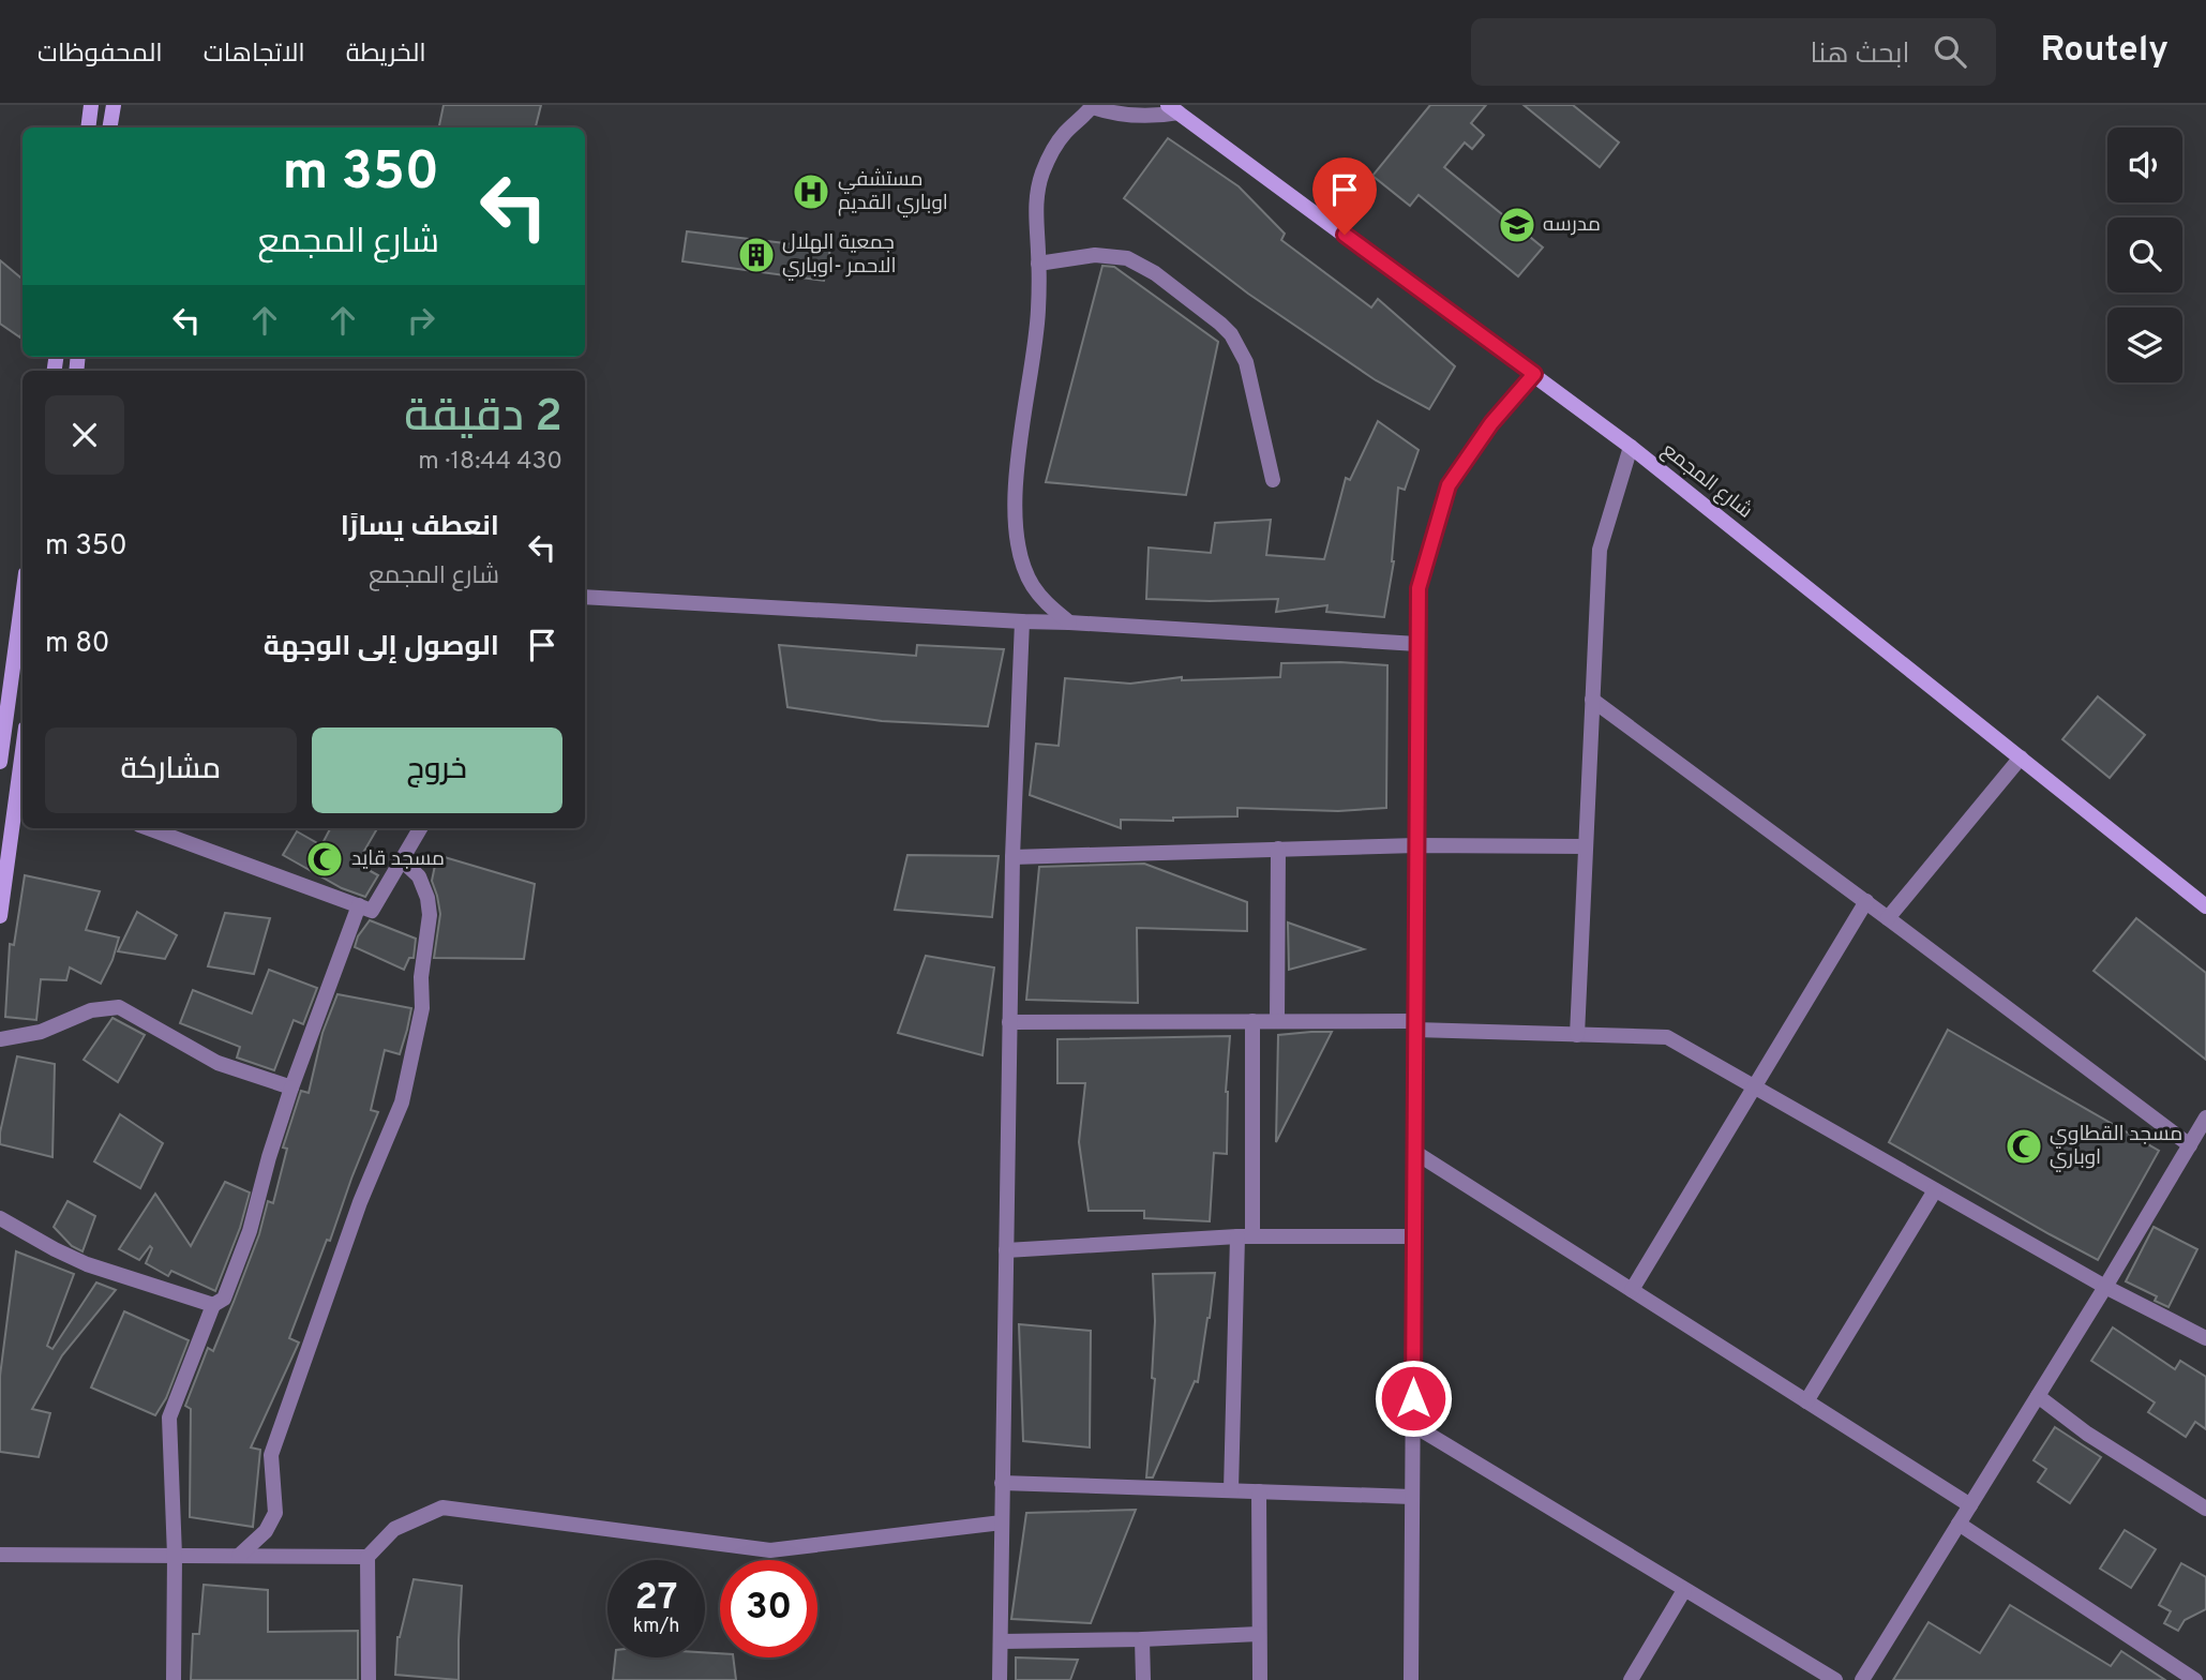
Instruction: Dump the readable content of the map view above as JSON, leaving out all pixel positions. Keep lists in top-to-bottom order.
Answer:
{
  "streets": {
    "street": ["شارع المجمع"]
  },
  "places": {
    "hospital": ["مستشفي اوباري القديم"],
    "school or university": ["مدرسه"],
    "building": ["جمعية الهلال الاحمر -اوباري"],
    "mosque": ["مسجد قايد", "مسجد القطاوي اوباري"]
  },
  "page": {
    "header": "Routely",
    "search": "ابحث هنا",
    "nav": ["الخريطة", "الاتجاهات", "المحفوظات"],
    "turn": ["350 m", "شارع المجمع"],
    "heading": ["2 دقيقة", "430 m · 18:44"],
    "list": [
      {
        "name": "انعطف يسارًا",
        "note": "شارع المجمع",
        "value": "350 m"
      },
      {
        "name": "الوصول إلى الوجهة",
        "value": "80 m"
      }
    ],
    "buttons": ["خروج", "مشاركة"],
    "speed": "27 km/h",
    "limit": "30"
  }
}
